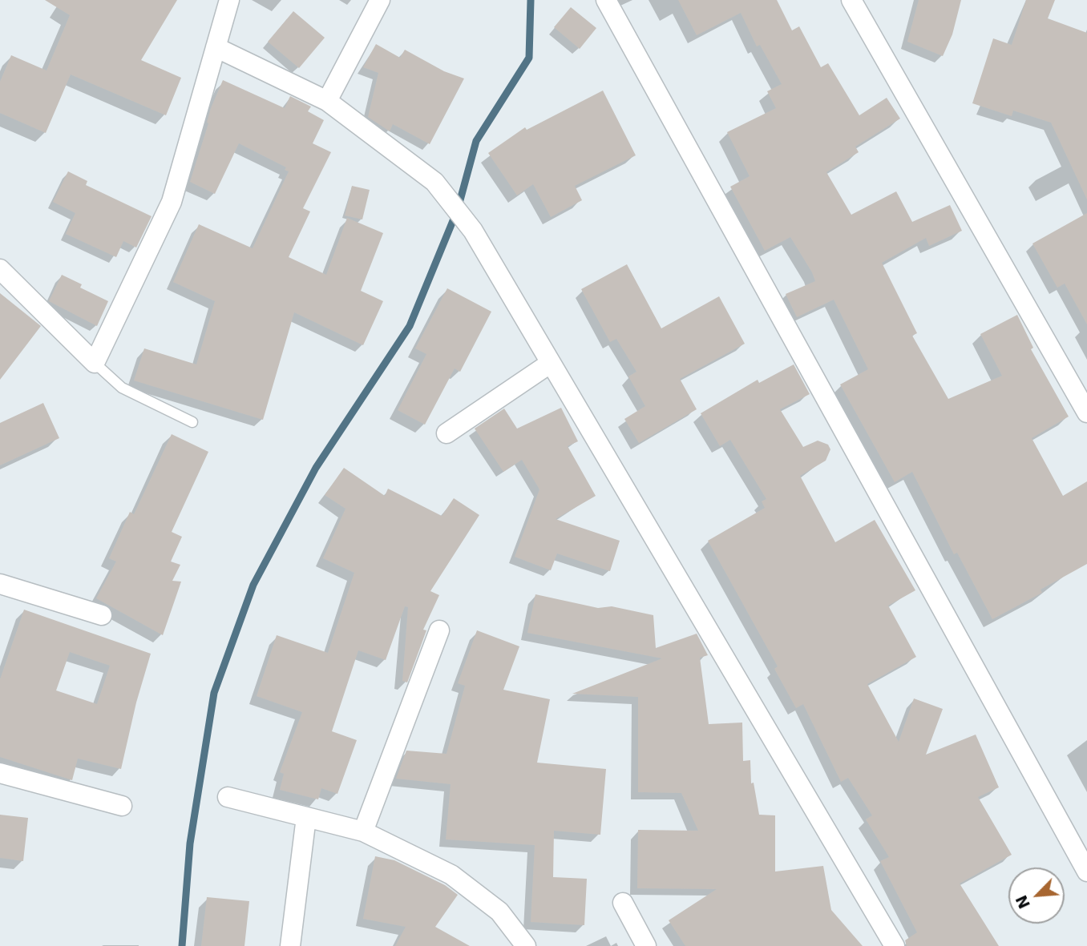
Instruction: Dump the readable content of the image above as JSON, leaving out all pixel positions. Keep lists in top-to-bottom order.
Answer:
{
  "north": "bottom left"
}
